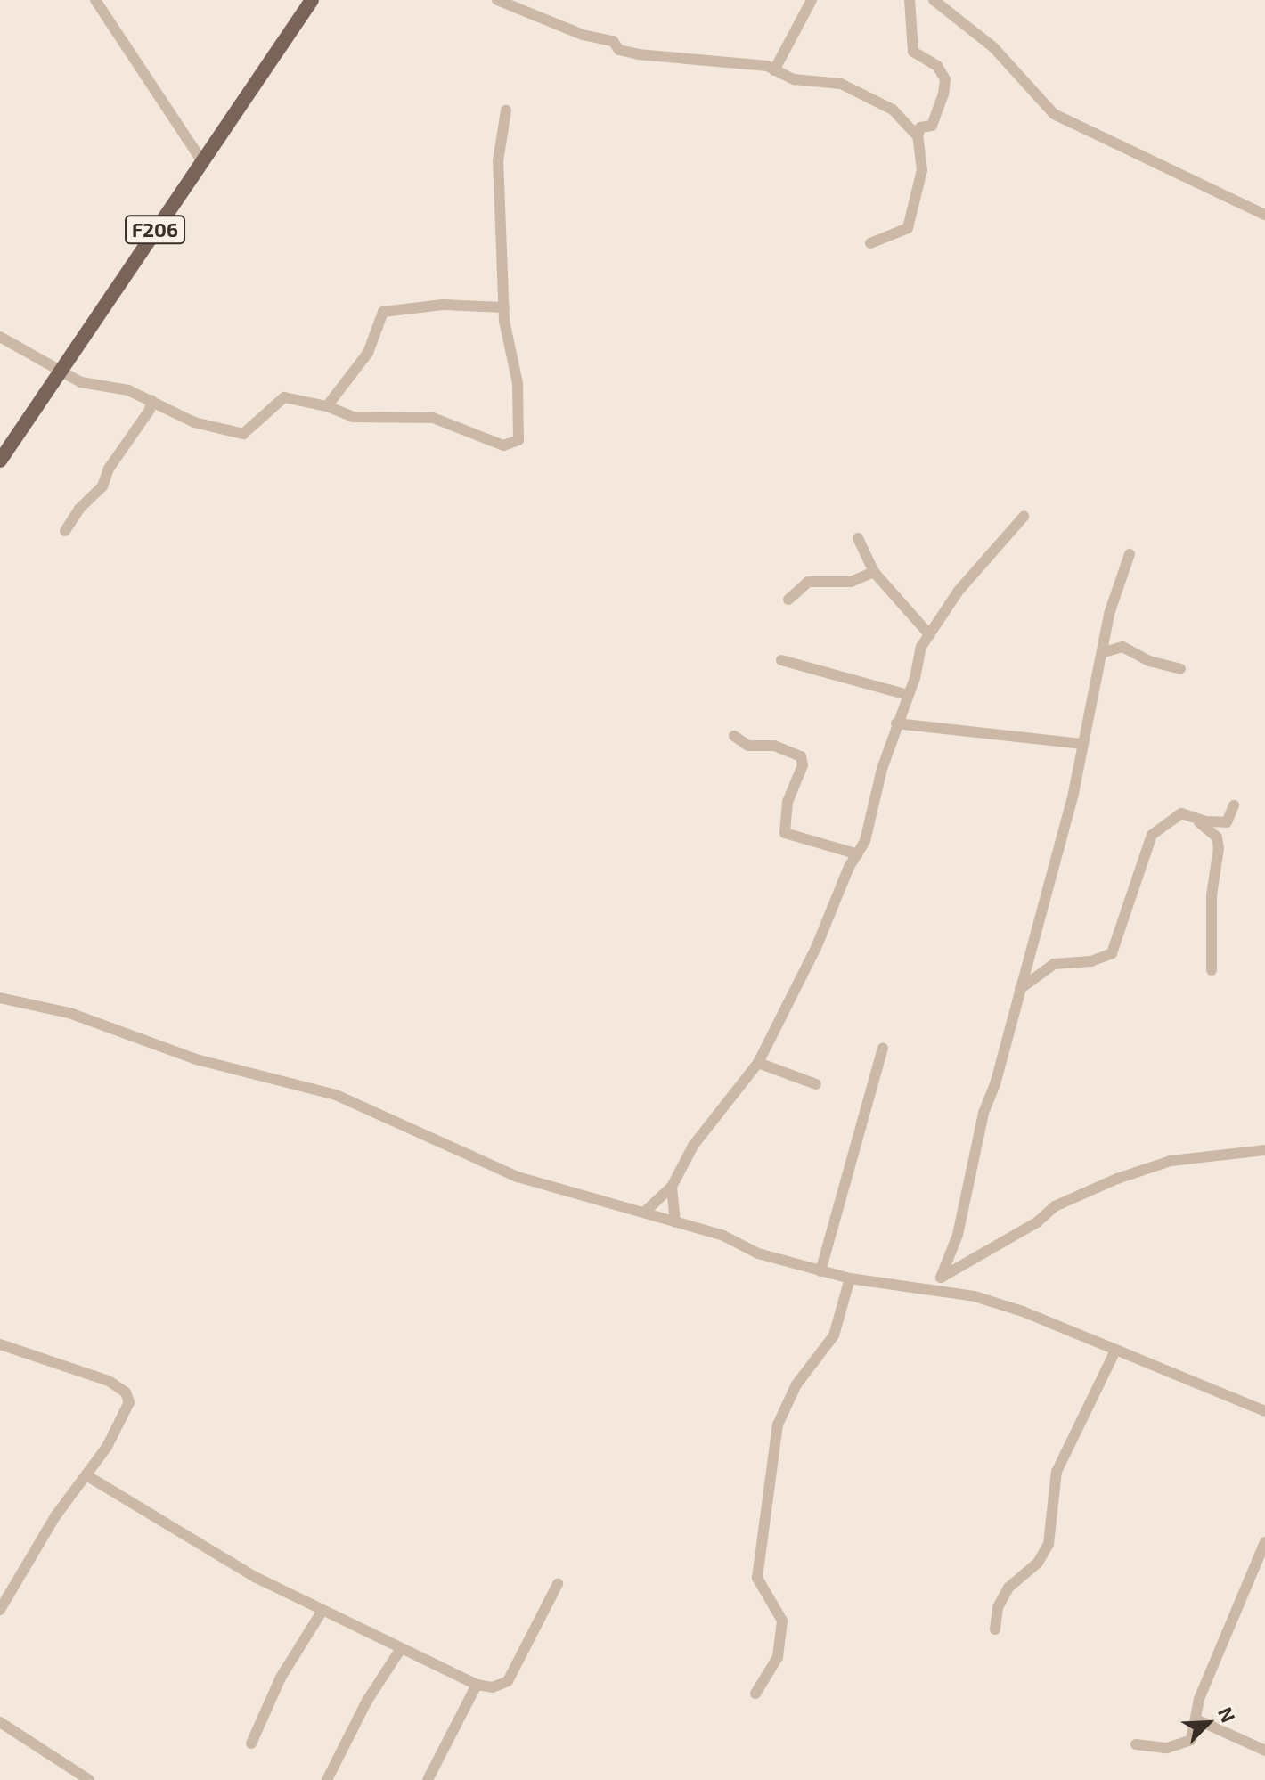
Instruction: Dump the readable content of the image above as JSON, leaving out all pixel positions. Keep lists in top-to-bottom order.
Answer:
{
  "streets": {
    "main road": ["F206"]
  },
  "north": "top right"
}
